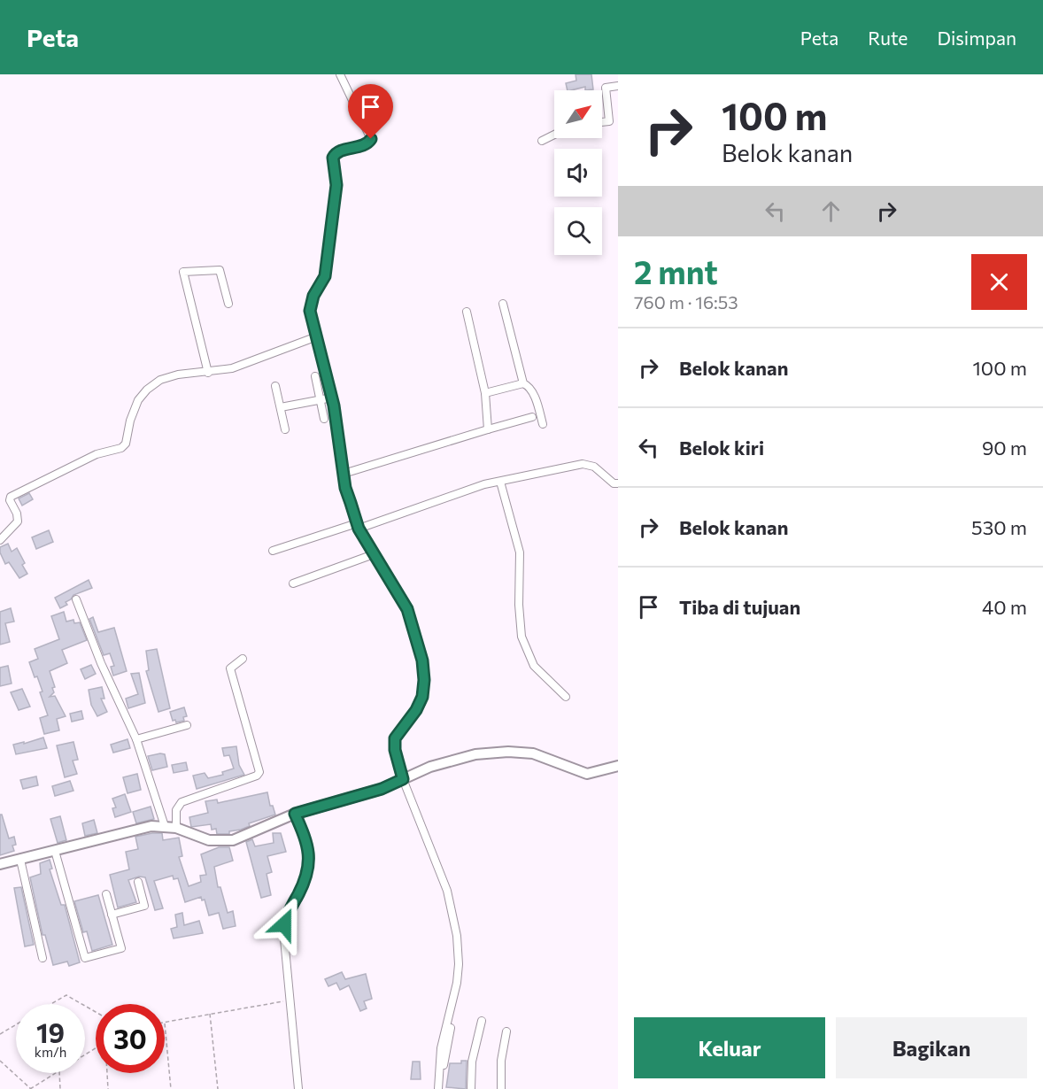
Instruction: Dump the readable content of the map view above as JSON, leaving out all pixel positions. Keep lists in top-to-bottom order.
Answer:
{
  "north": "top right",
  "page": {
    "header": "Peta",
    "nav": ["Peta", "Rute", "Disimpan"],
    "turn": ["100 m", "Belok kanan"],
    "heading": ["2 mnt", "760 m · 16:53"],
    "list": [
      {
        "name": "Belok kanan",
        "value": "100 m"
      },
      {
        "name": "Belok kiri",
        "value": "90 m"
      },
      {
        "name": "Belok kanan",
        "value": "530 m"
      },
      {
        "name": "Tiba di tujuan",
        "value": "40 m"
      }
    ],
    "speed": "19 km/h",
    "limit": "30",
    "buttons": ["Keluar", "Bagikan"]
  }
}
